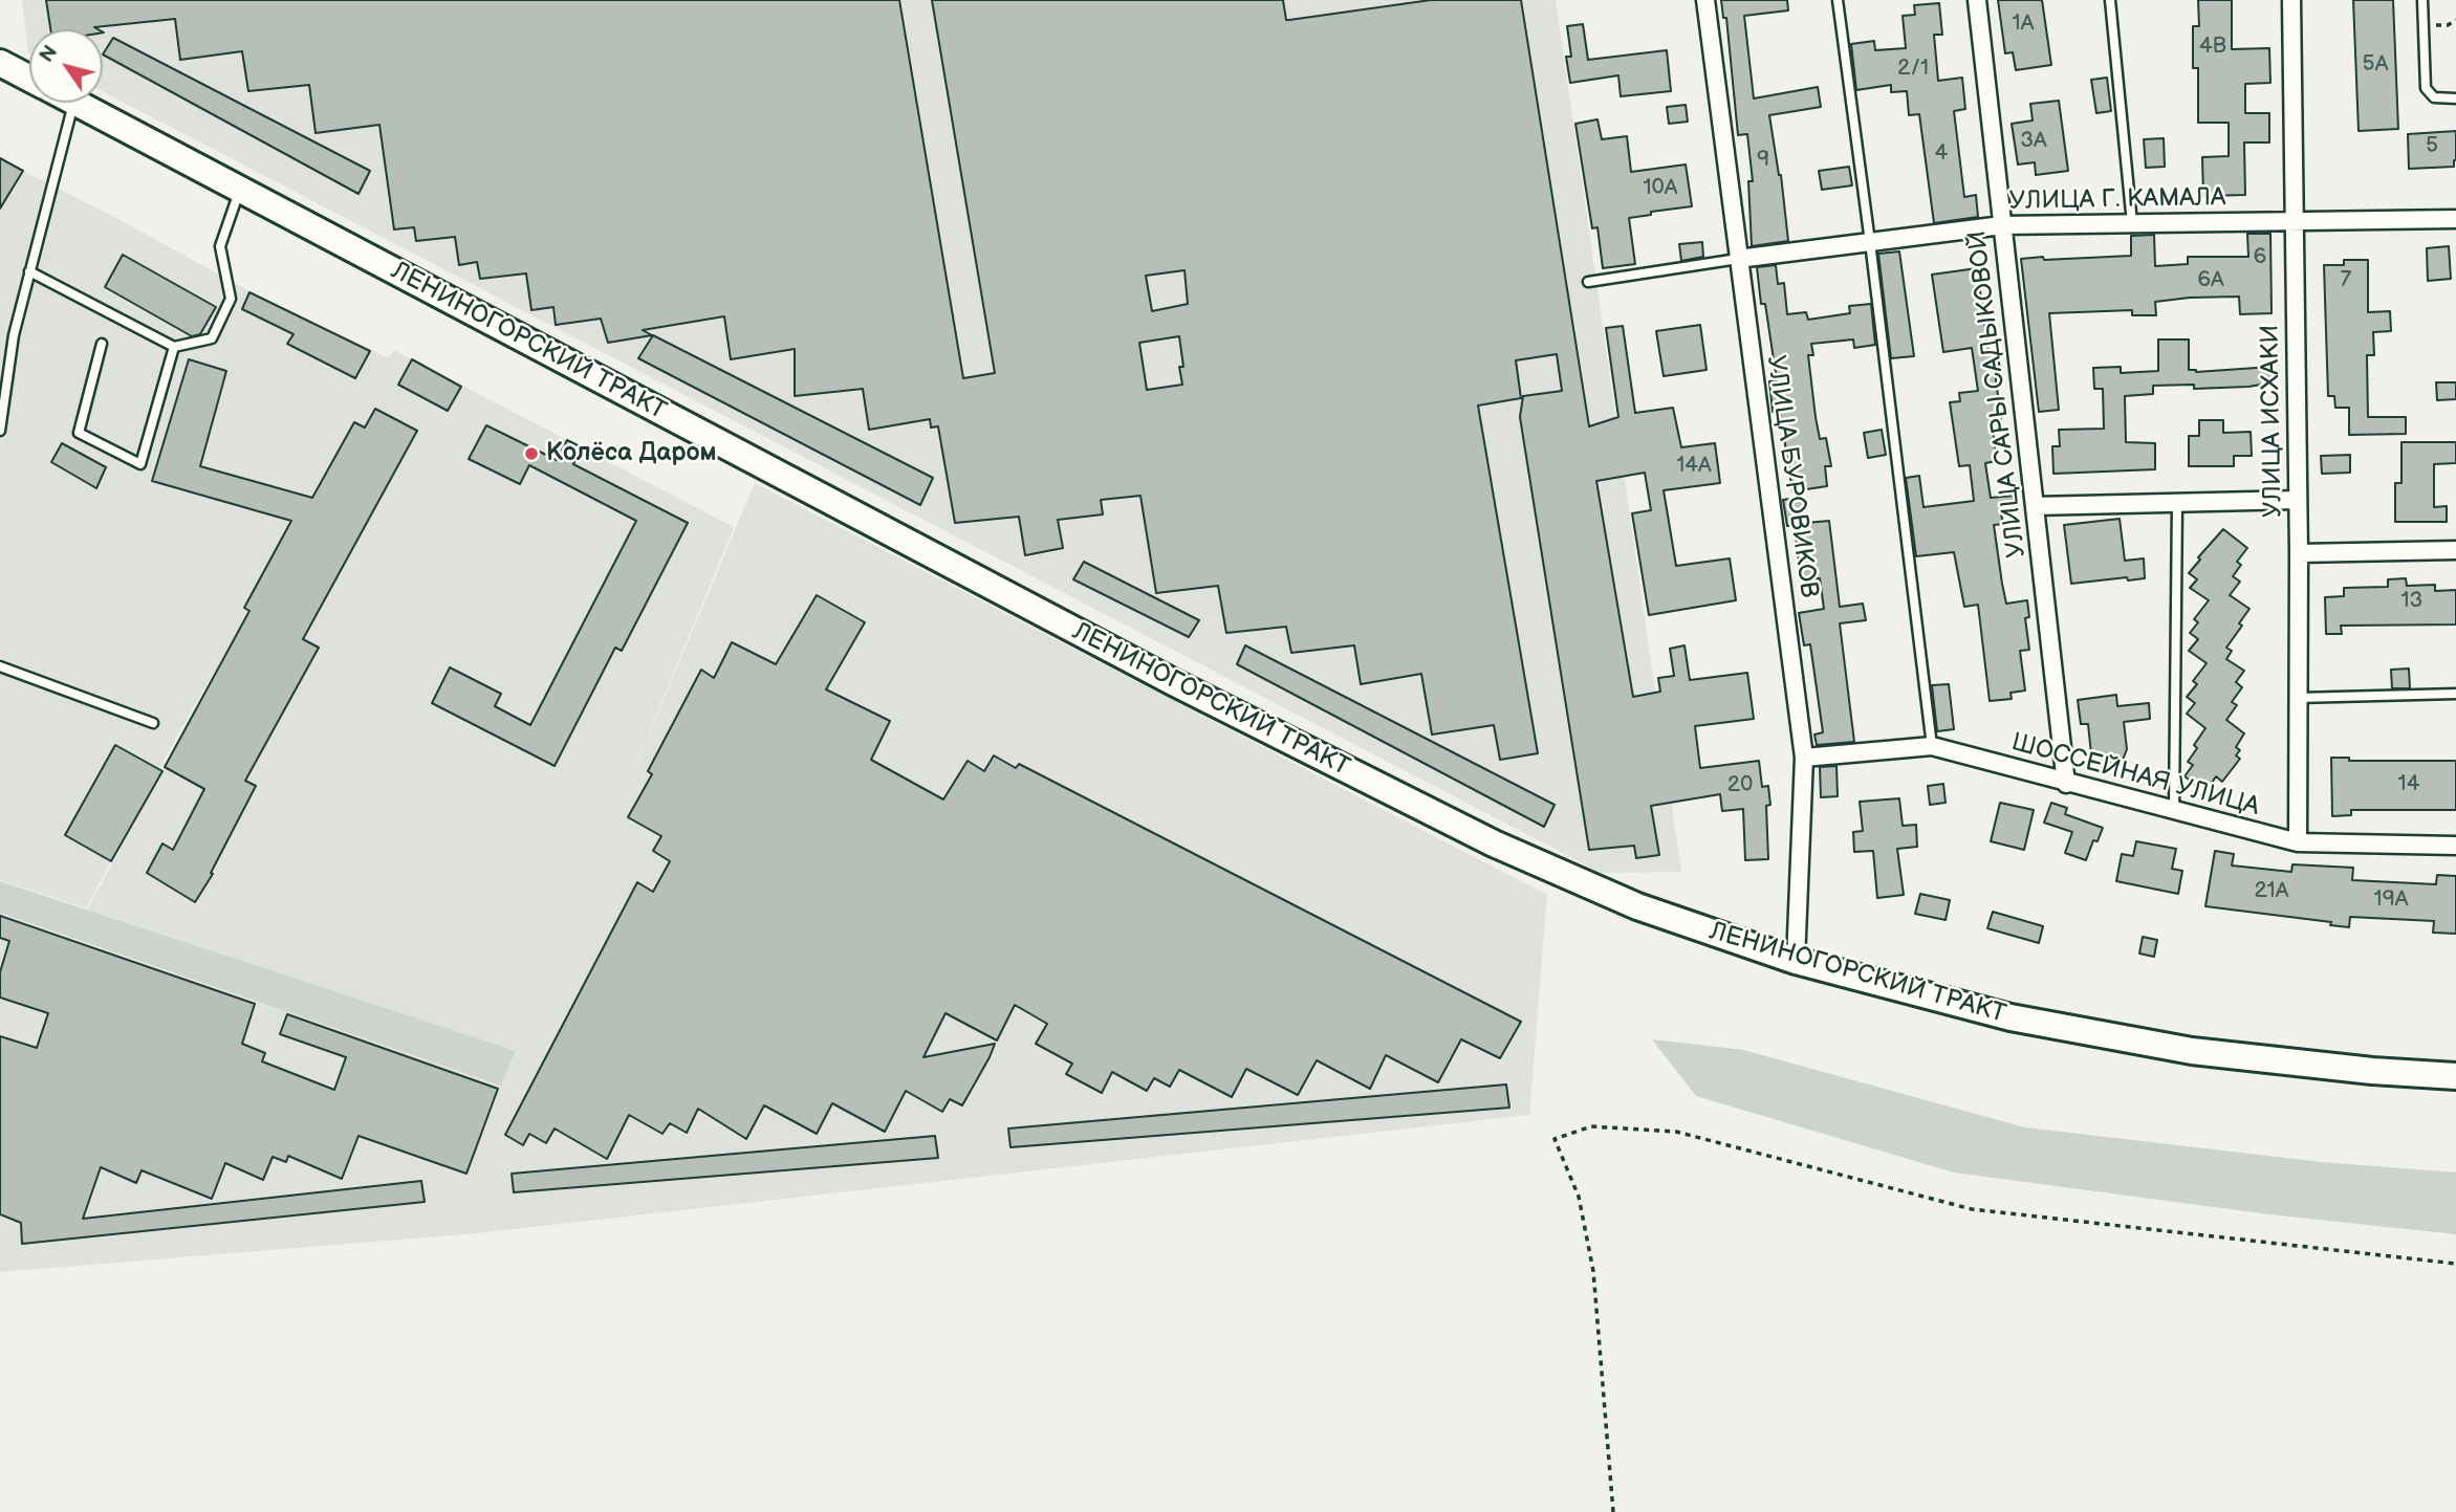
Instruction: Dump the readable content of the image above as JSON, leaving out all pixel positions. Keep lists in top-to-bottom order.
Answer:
{
  "streets": {
    "main road": ["ЛЕНИНОГОРСКИЙ ТРАКТ"],
    "street": [
      "УЛИЦА Г. КАМАЛА",
      "УЛИЦА САРЫ САДЫКОВОЙ",
      "УЛИЦА ИСХАКИ",
      "УЛИЦА БУРОВИКОВ",
      "ШОССЕЙНАЯ УЛИЦА"
    ]
  },
  "crossings": [
    ["УЛИЦА Г. КАМАЛА", "УЛИЦА САРЫ САДЫКОВОЙ"],
    ["УЛИЦА Г. КАМАЛА", "УЛИЦА ИСХАКИ"],
    ["УЛИЦА Г. КАМАЛА", "УЛИЦА БУРОВИКОВ"],
    ["ЛЕНИНОГОРСКИЙ ТРАКТ", "УЛИЦА БУРОВИКОВ"],
    ["УЛИЦА САРЫ САДЫКОВОЙ", "ШОССЕЙНАЯ УЛИЦА"],
    ["УЛИЦА ИСХАКИ", "ШОССЕЙНАЯ УЛИЦА"],
    ["УЛИЦА БУРОВИКОВ", "ШОССЕЙНАЯ УЛИЦА"]
  ],
  "places": ["Колёса Даром"],
  "house_numbers": [
    "1А",
    "4В",
    "5А",
    "2/1",
    "3А",
    "5",
    "4",
    "9",
    "10А",
    "6",
    "6А",
    "7",
    "14А",
    "13",
    "14",
    "20",
    "21А",
    "19А"
  ],
  "north": "top left"
}
